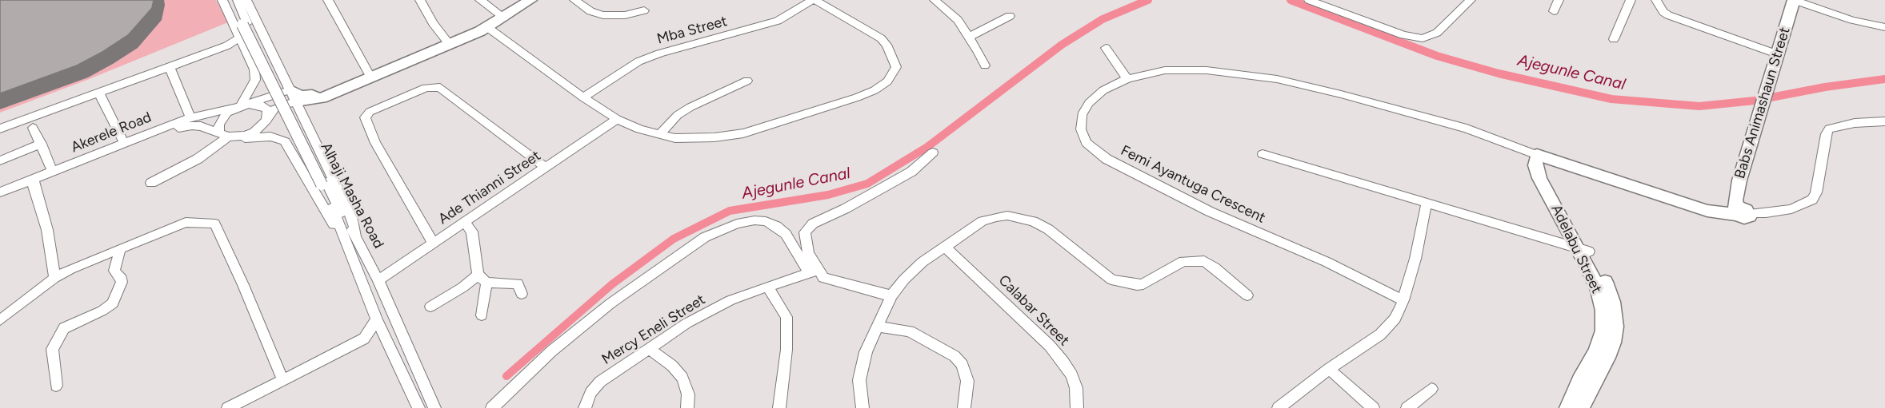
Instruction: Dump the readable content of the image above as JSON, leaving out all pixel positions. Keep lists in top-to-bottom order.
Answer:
{
  "streets": {
    "main road": ["Babs Animashaun Street", "Adelabu Street"],
    "street": [
      "Mba Street",
      "Akerele Road",
      "Femi Ayantuga Crescent",
      "Ade Thianni Street",
      "Alhaji Masha Road",
      "Calabar Street",
      "Mercy Eneli Street"
    ]
  },
  "crossings": [
    ["Femi Ayantuga Crescent", "Adelabu Street"],
    ["Ade Thianni Street", "Alhaji Masha Road"]
  ],
  "water": ["Ajegunle Canal"]
}
